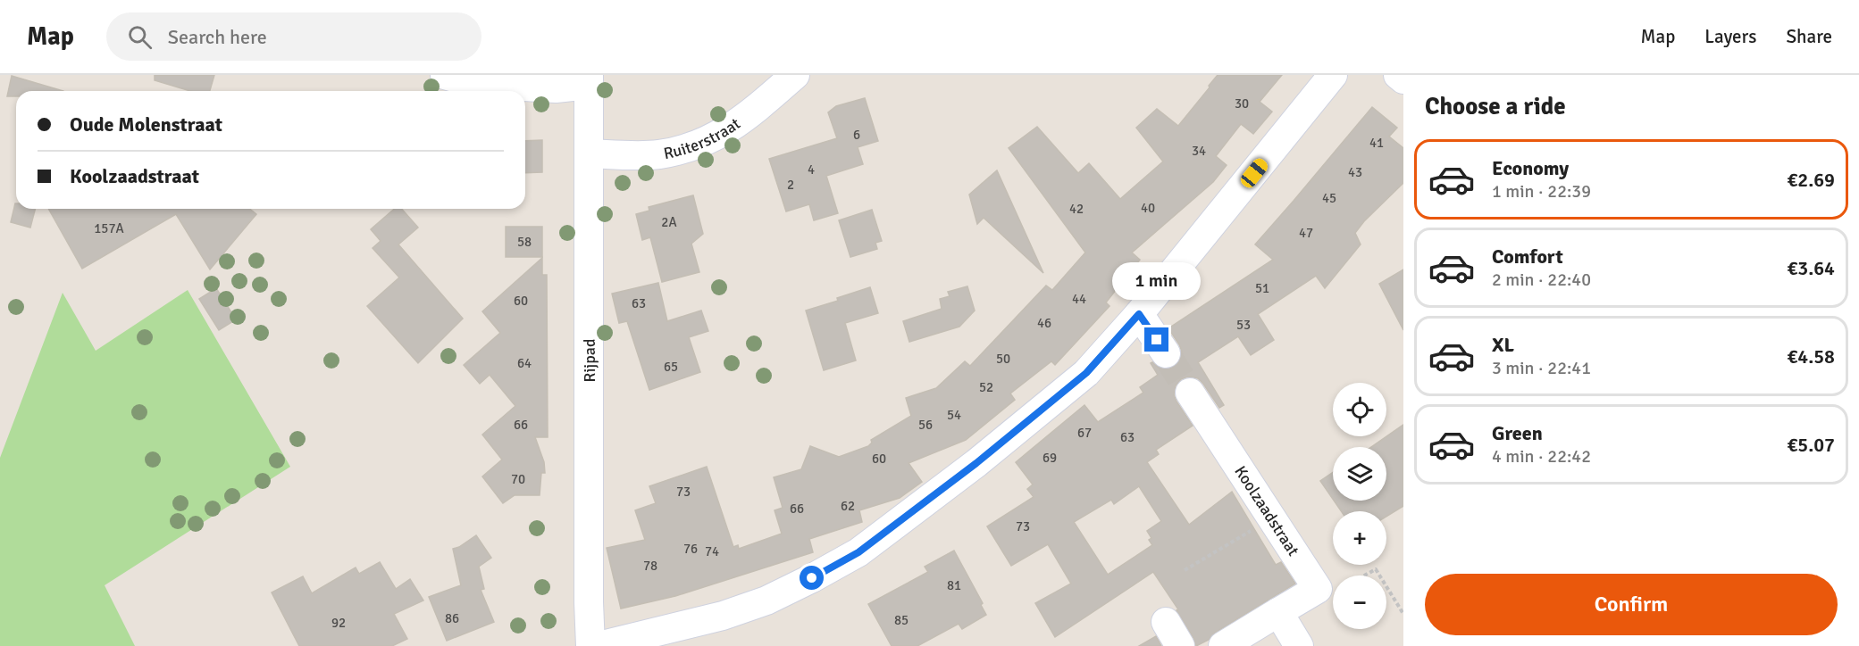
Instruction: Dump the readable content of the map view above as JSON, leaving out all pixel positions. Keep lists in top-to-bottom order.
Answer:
{
  "streets": {
    "street": ["Ruiterstraat", "Rijpad", "Koolzaadstraat"]
  },
  "crossings": [
    ["Ruiterstraat", "Rijpad"]
  ],
  "house_numbers": [
    "30",
    "6",
    "41",
    "34",
    "4",
    "43",
    "2",
    "45",
    "40",
    "42",
    "2A",
    "157A",
    "47",
    "58",
    "51",
    "44",
    "60",
    "63",
    "46",
    "53",
    "50",
    "64",
    "65",
    "52",
    "54",
    "66",
    "56",
    "67",
    "63",
    "69",
    "60",
    "70",
    "73",
    "62",
    "66",
    "73",
    "76",
    "74",
    "78",
    "81",
    "86",
    "85",
    "92"
  ],
  "page": {
    "header": "Map",
    "search": "Search here",
    "nav": ["Map", "Layers", "Share"],
    "heading": "Choose a ride",
    "banner": ["Oude Molenstraat", "Koolzaadstraat"],
    "list": [
      {
        "name": "Economy",
        "note": "1 min · 22:39",
        "value": "€2.69"
      },
      {
        "name": "Comfort",
        "note": "2 min · 22:40",
        "value": "€3.64"
      },
      {
        "name": "XL",
        "note": "3 min · 22:41",
        "value": "€4.58"
      },
      {
        "name": "Green",
        "note": "4 min · 22:42",
        "value": "€5.07"
      }
    ],
    "bubble": "1 min",
    "map_buttons": ["+", "−"],
    "buttons": "Confirm"
  }
}
